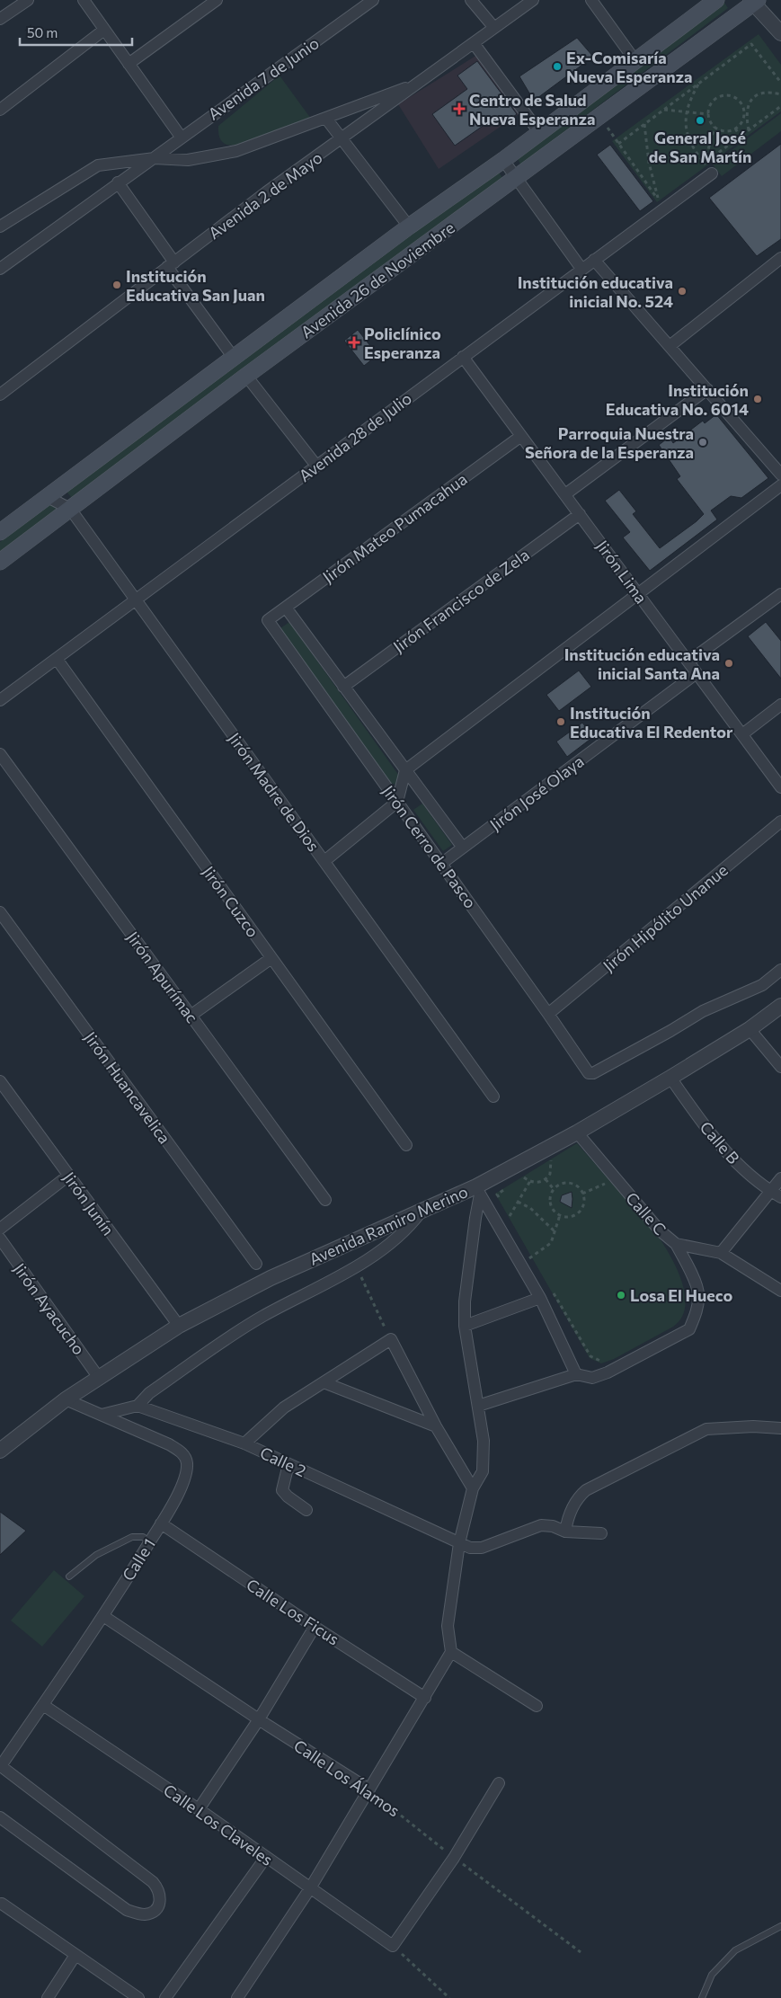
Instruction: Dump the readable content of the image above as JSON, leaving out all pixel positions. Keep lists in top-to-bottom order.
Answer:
{
  "streets": {
    "main road": ["Avenida 26 de Noviembre"],
    "street": [
      "Avenida 7 de Junio",
      "Avenida 2 de Mayo",
      "Avenida 28 de Julio",
      "Jirón Mateo Pumacahua",
      "Jirón Lima",
      "Jirón Francisco de Zela",
      "Jirón Madre de Dios",
      "Jirón José Olaya",
      "Jirón Cerro de Pasco",
      "Jirón Cuzco",
      "Jirón Hipólito Unanue",
      "Jirón Apurímac",
      "Jirón Huancavelica",
      "Calle B",
      "Jirón Junín",
      "Calle C",
      "Avenida Ramiro Merino",
      "Jirón Ayacucho",
      "Calle 2",
      "Calle 1",
      "Calle Los Ficus",
      "Calle Los Álamos",
      "Calle Los Claveles"
    ]
  },
  "crossings": [
    ["Avenida 26 de Noviembre", "Jirón Madre de Dios"],
    ["Avenida 28 de Julio", "Jirón Lima"],
    ["Avenida 28 de Julio", "Jirón Madre de Dios"],
    ["Avenida 28 de Julio", "Jirón Cuzco"],
    ["Jirón Mateo Pumacahua", "Jirón Lima"],
    ["Jirón Mateo Pumacahua", "Jirón Cerro de Pasco"],
    ["Jirón Lima", "Jirón Francisco de Zela"],
    ["Jirón Lima", "Jirón José Olaya"],
    ["Jirón Francisco de Zela", "Jirón Cerro de Pasco"],
    ["Jirón José Olaya", "Jirón Cerro de Pasco"],
    ["Jirón Cerro de Pasco", "Jirón Hipólito Unanue"],
    ["Calle B", "Avenida Ramiro Merino"],
    ["Jirón Junín", "Avenida Ramiro Merino"],
    ["Calle C", "Avenida Ramiro Merino"],
    ["Avenida Ramiro Merino", "Jirón Ayacucho"],
    ["Avenida Ramiro Merino", "Calle 1"],
    ["Calle 1", "Calle Los Ficus"],
    ["Calle 1", "Calle Los Álamos"],
    ["Calle 1", "Calle Los Claveles"]
  ],
  "places": {
    "other": [
      "Ex-Comisaría Nueva Esperanza",
      "General José de San Martín",
      "Institución Educativa San Juan",
      "Institución educativa inicial No. 524",
      "Institución Educativa No. 6014",
      "Parroquia Nuestra Señora de la Esperanza",
      "Institución educativa inicial Santa Ana",
      "Institución Educativa El Redentor",
      "Losa El Hueco"
    ],
    "health": ["Centro de Salud Nueva Esperanza", "Policlínico Esperanza"]
  },
  "scale_bar": "50 m"
}
